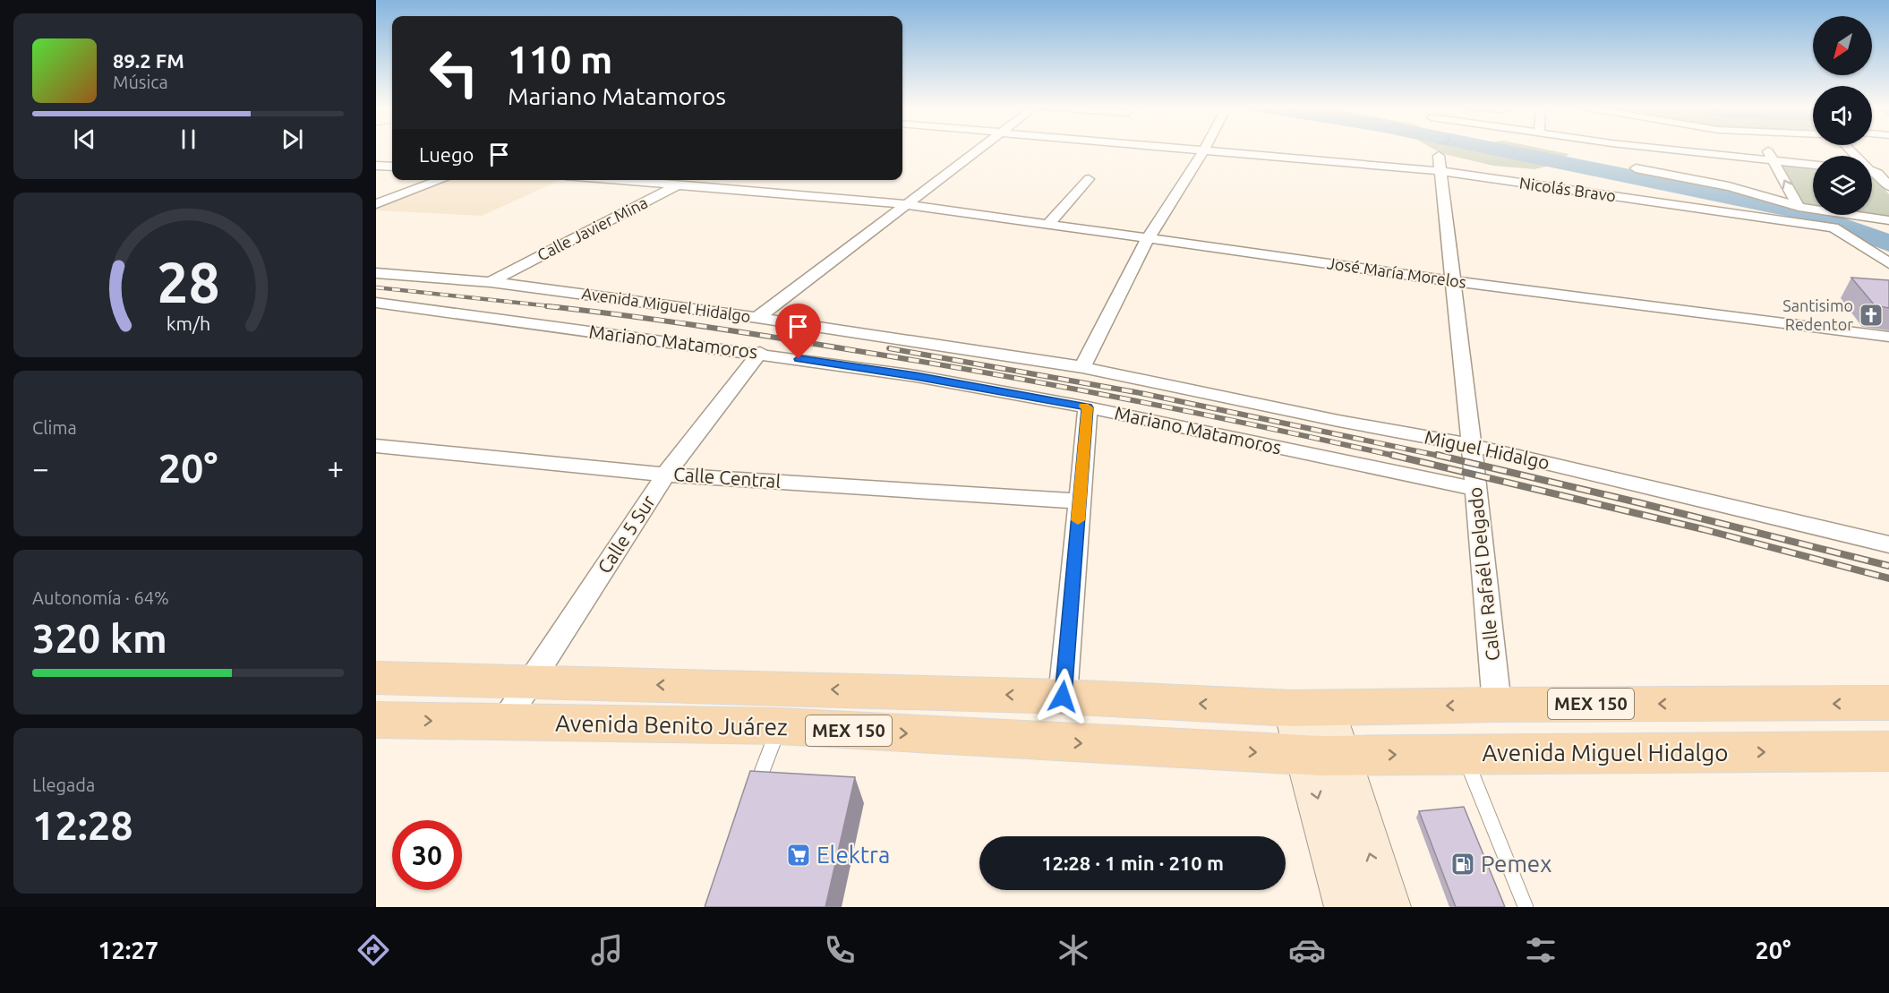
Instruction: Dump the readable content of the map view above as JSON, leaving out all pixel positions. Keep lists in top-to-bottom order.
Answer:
{
  "streets": {
    "main road": ["Avenida Miguel Hidalgo", "MEX 150", "Avenida Benito Juárez"],
    "street": [
      "Nicolás Bravo",
      "Calle Javier Mina",
      "José María Morelos",
      "Mariano Matamoros",
      "Miguel Hidalgo",
      "Calle Central",
      "Calle 5 Sur",
      "Calle Rafaél Delgado"
    ]
  },
  "crossings": [
    ["Nicolás Bravo", "Calle Rafaél Delgado"],
    ["Calle Javier Mina", "José María Morelos"],
    ["Calle Javier Mina", "Avenida Miguel Hidalgo"],
    ["José María Morelos", "Calle Rafaél Delgado"],
    ["Avenida Miguel Hidalgo", "Miguel Hidalgo"],
    ["Avenida Miguel Hidalgo", "Avenida Benito Juárez"],
    ["Mariano Matamoros", "Calle 5 Sur"],
    ["Mariano Matamoros", "Calle Rafaél Delgado"],
    ["Miguel Hidalgo", "Calle Rafaél Delgado"],
    ["Calle Central", "Calle 5 Sur"],
    ["Calle 5 Sur", "Avenida Benito Juárez"],
    ["Calle Rafaél Delgado", "MEX 150"],
    ["MEX 150", "Avenida Benito Juárez"]
  ],
  "one_way": ["Avenida Miguel Hidalgo"],
  "places": {
    "church": ["Santisimo Redentor"],
    "supermarket": ["Elektra"],
    "fuel station": ["Pemex"]
  },
  "north": "bottom left",
  "page": {
    "turn": ["110 m", "Mariano Matamoros"],
    "song": ["89.2 FM", "Música"],
    "then": "Luego",
    "tile": [
      "Clima",
      ["Autonomía · 64%", "320 km"],
      ["Llegada", "12:28"]
    ],
    "heat": ["−", "20°", "+"],
    "limit": "30",
    "trip": "12:28 · 1 min · 210 m",
    "tabs": ["12:27", "20°"],
    "gauge": ["28", "km/h"]
  }
}
